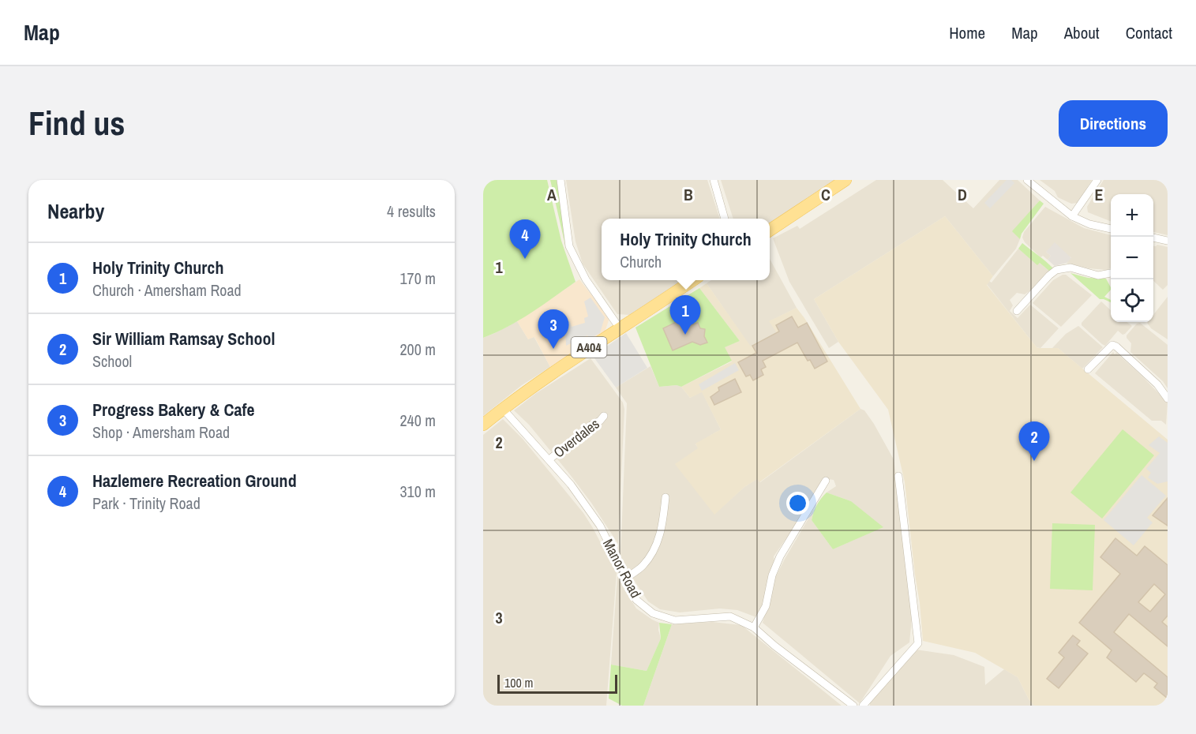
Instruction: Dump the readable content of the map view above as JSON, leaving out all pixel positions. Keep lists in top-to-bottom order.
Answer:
{
  "streets": {
    "main road": ["A404"],
    "street": ["Overdales", "Manor Road"]
  },
  "crossings": [
    ["A404", "Manor Road"],
    ["Overdales", "Manor Road"]
  ],
  "scale_bar": "100 m",
  "page": {
    "header": "Map",
    "nav": [
      "Home",
      "Map",
      "About",
      "Contact"
    ],
    "buttons": "Directions",
    "title": "Find us",
    "heading": ["Nearby", "4 results"],
    "map_buttons": ["+", "−"],
    "popup": ["Holy Trinity Church", "Church"],
    "pins": [
      "4",
      "1",
      "3",
      "2"
    ],
    "list": [
      {
        "mark": "1",
        "name": "Holy Trinity Church",
        "note": "Church · Amersham Road",
        "value": "170 m"
      },
      {
        "mark": "2",
        "name": "Sir William Ramsay School",
        "note": "School",
        "value": "200 m"
      },
      {
        "mark": "3",
        "name": "Progress Bakery & Cafe",
        "note": "Shop · Amersham Road",
        "value": "240 m"
      },
      {
        "mark": "4",
        "name": "Hazlemere Recreation Ground",
        "note": "Park · Trinity Road",
        "value": "310 m"
      }
    ],
    "scale": "100 m"
  },
  "grid": {
    "columns": [
      "A",
      "B",
      "C",
      "D",
      "E"
    ],
    "rows": ["1", "2", "3"]
  }
}
